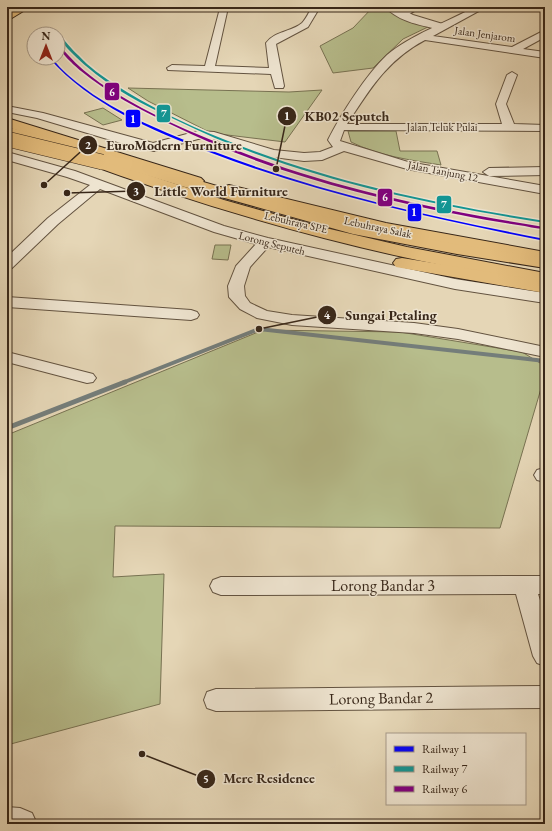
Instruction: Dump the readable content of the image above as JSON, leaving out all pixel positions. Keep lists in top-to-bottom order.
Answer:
{
  "streets": {
    "main road": ["Lebuhraya SPE", "Lebuhraya Salak"],
    "street": [
      "Jalan Jenjarom",
      "Jalan Teluk Pulai",
      "Jalan Tanjung 12",
      "Lorong Seputeh",
      "Lorong Bandar 3",
      "Lorong Bandar 2"
    ]
  },
  "crossings": [
    ["Lebuhraya SPE", "Lebuhraya Salak"]
  ],
  "places": [
    "KB02 Seputeh",
    "EuroModern Furniture",
    "Little World Furniture",
    "Sungai Petaling",
    "Merc Residence"
  ],
  "lines": ["rail line 7", "rail line 6", "rail line 1"],
  "legend": ["Railway 1", "Railway 7", "Railway 6"],
  "north": "top"
}
